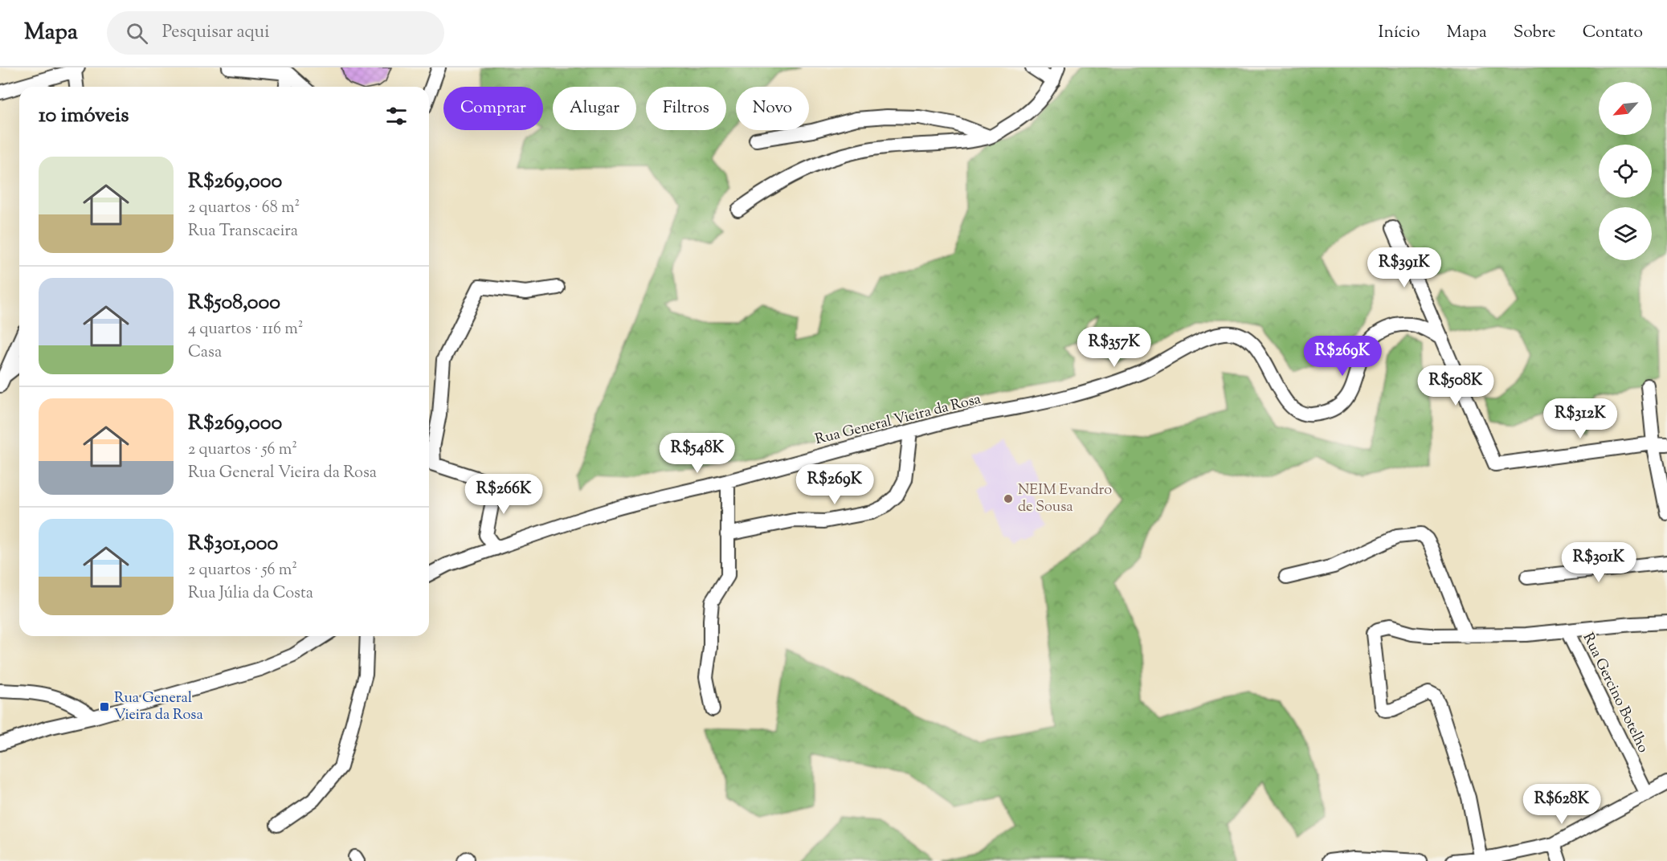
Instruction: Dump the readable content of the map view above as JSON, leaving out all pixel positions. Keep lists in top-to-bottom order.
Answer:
{
  "streets": {
    "street": ["Rua General Vieira da Rosa", "Rua Gercino Botelho"]
  },
  "places": {
    "other": ["NEIM Evandro de Sousa"],
    "transit": ["Rua General Vieira da Rosa"]
  },
  "north": "bottom left",
  "page": {
    "header": "Mapa",
    "search": "Pesquisar aqui",
    "nav": [
      "Início",
      "Mapa",
      "Sobre",
      "Contato"
    ],
    "chip": [
      "Comprar",
      "Alugar",
      "Filtros",
      "Novo"
    ],
    "heading": "10 imóveis",
    "list": [
      {
        "name": "R$269,000",
        "note": "2 quartos · 68 m² · Rua Transcaeira"
      },
      {
        "name": "R$508,000",
        "note": "4 quartos · 116 m² · Casa"
      },
      {
        "name": "R$269,000",
        "note": "2 quartos · 56 m² · Rua General Vieira da Rosa"
      },
      {
        "name": "R$301,000",
        "note": "2 quartos · 56 m² · Rua Júlia da Costa"
      }
    ],
    "price": [
      "R$391K",
      "R$357K",
      "R$269K",
      "R$508K",
      "R$312K",
      "R$548K",
      "R$269K",
      "R$266K",
      "R$301K",
      "R$628K"
    ]
  }
}
